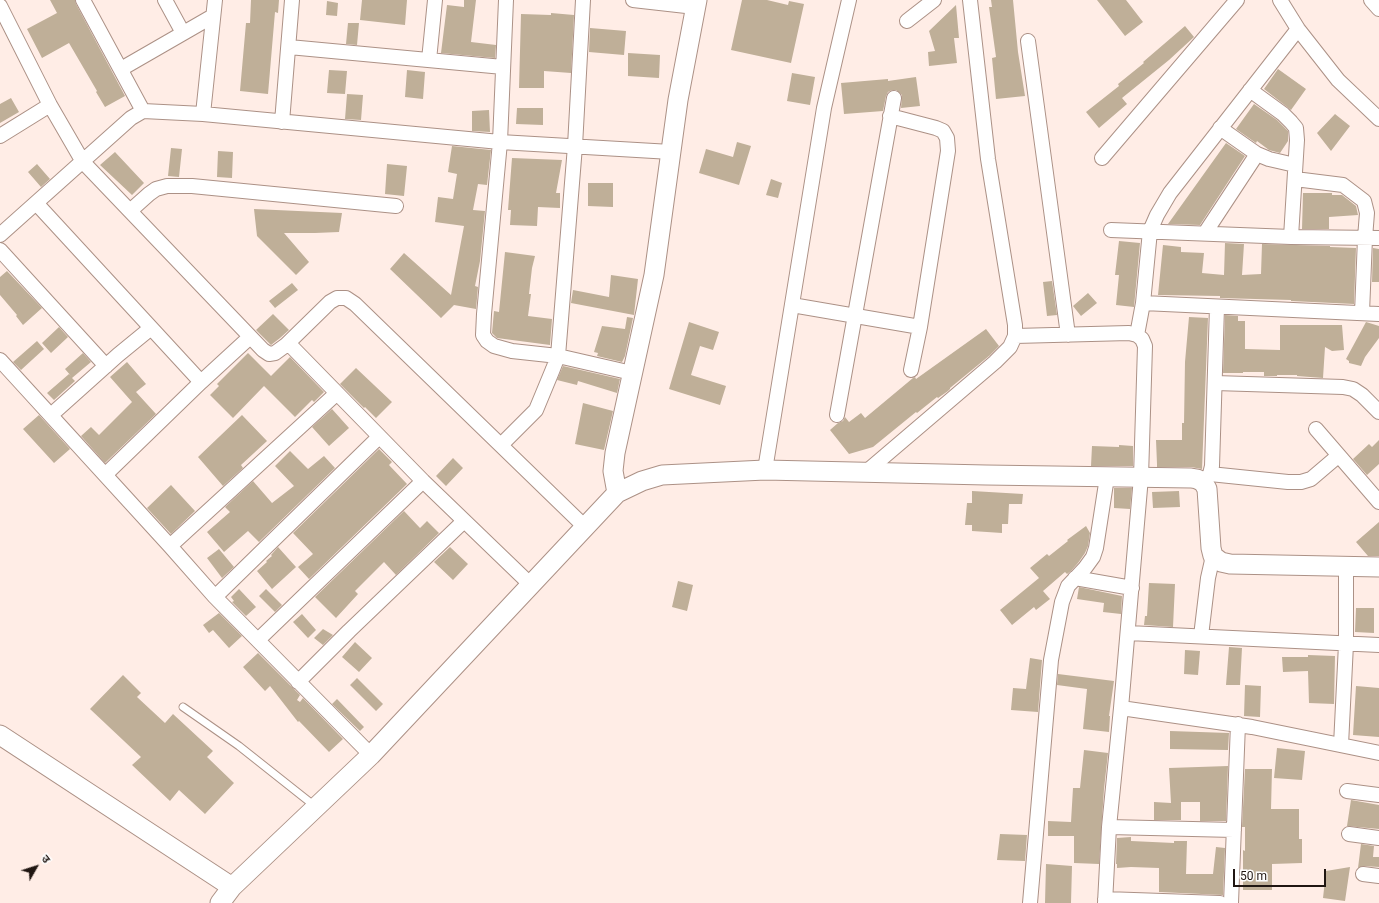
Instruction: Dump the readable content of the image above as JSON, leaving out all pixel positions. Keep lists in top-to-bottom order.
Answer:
{
  "scale_bar": "50 m",
  "north": "top right"
}
